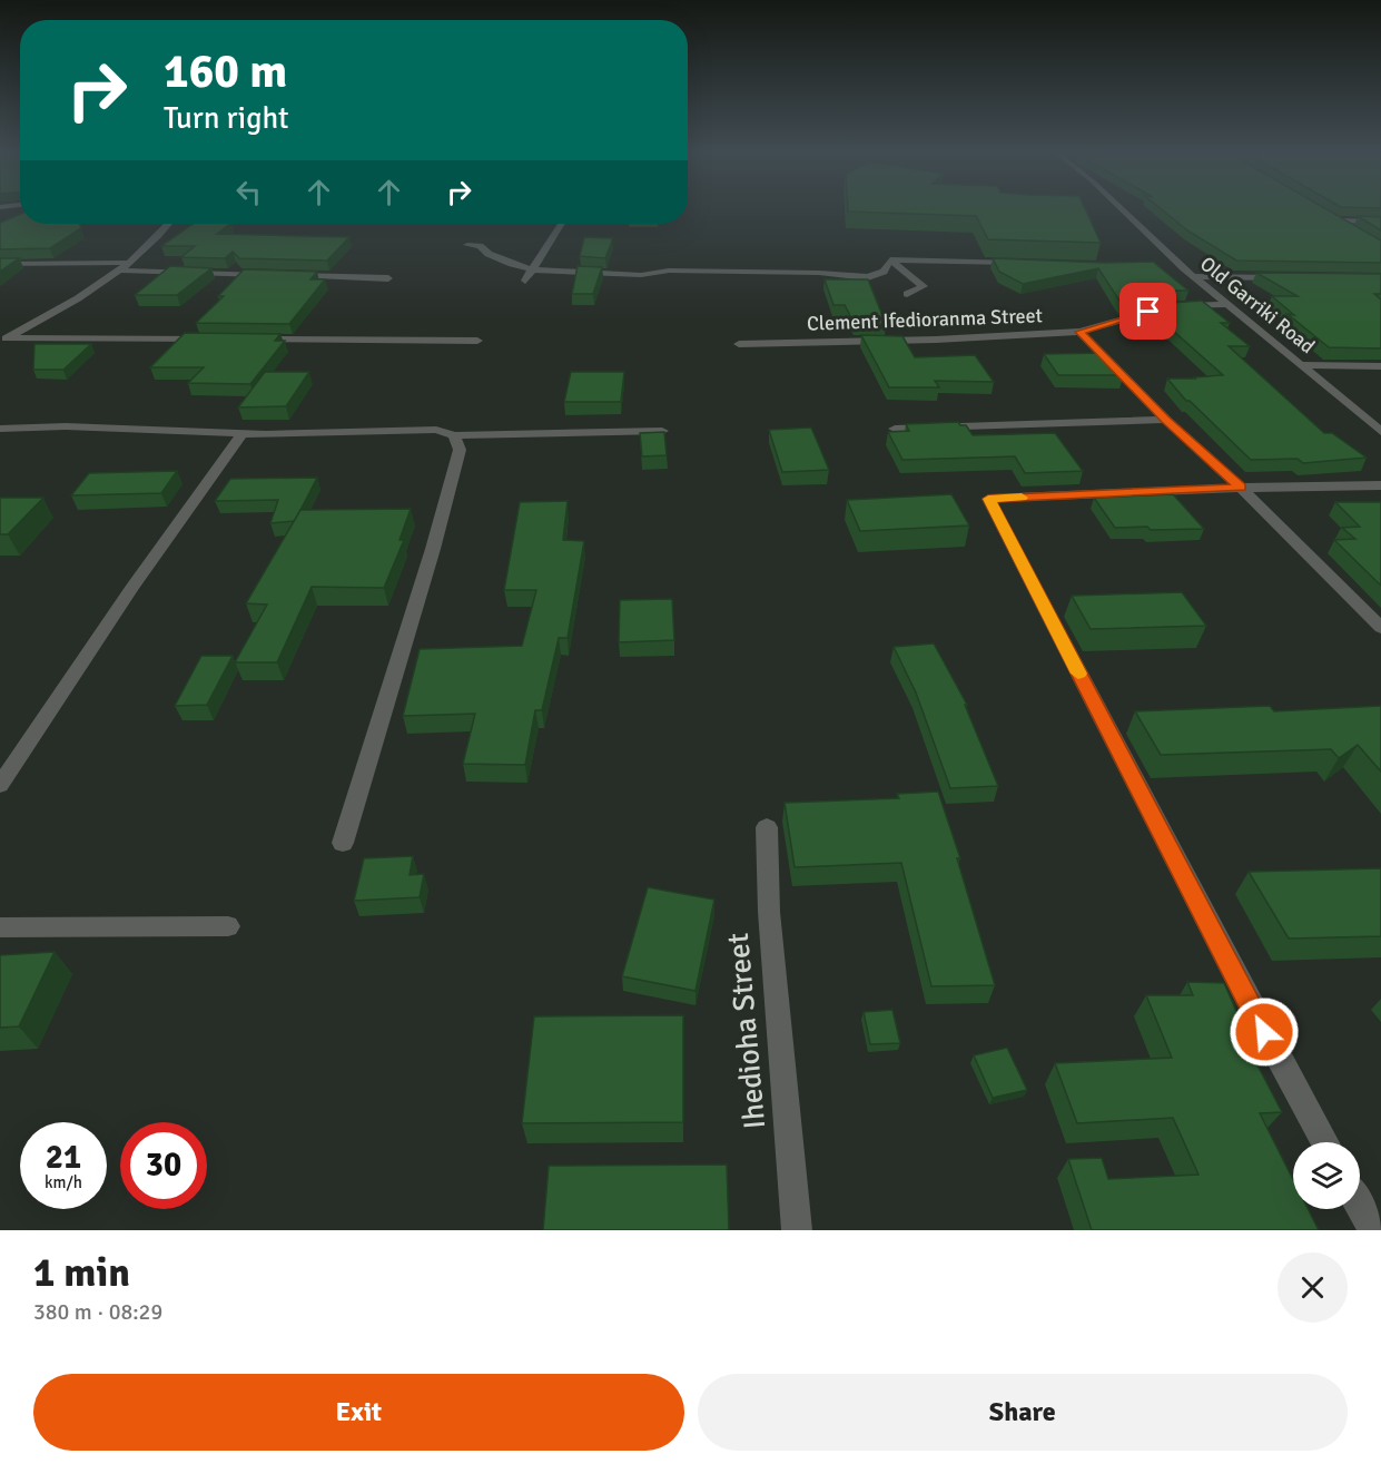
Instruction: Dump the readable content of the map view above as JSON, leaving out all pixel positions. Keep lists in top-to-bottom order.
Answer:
{
  "streets": {
    "street": ["Old Garriki Road", "Clement Ifedioranma Street", "Ihedioha Street"]
  },
  "crossings": [
    ["Old Garriki Road", "Clement Ifedioranma Street"]
  ],
  "page": {
    "turn": ["160 m", "Turn right"],
    "speed": "21 km/h",
    "limit": "30",
    "heading": ["1 min", "380 m · 08:29"],
    "buttons": ["Exit", "Share"]
  }
}
